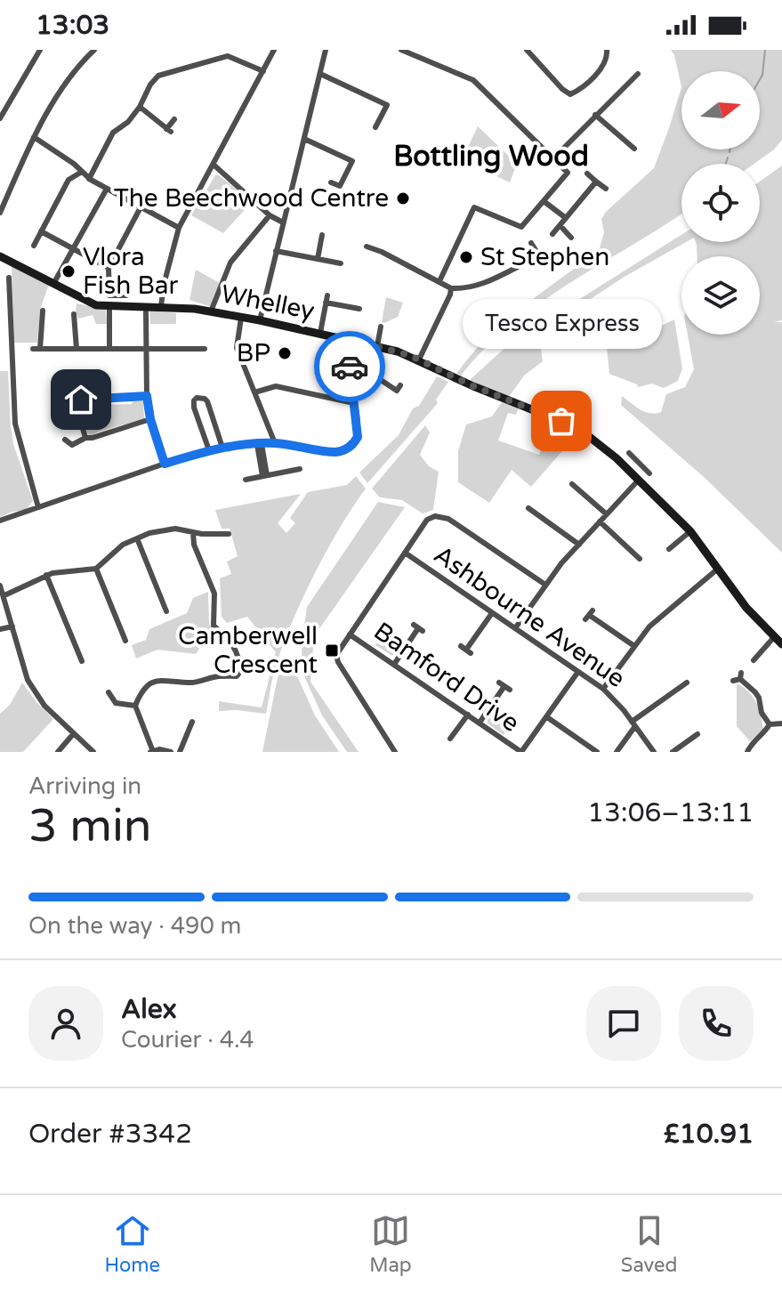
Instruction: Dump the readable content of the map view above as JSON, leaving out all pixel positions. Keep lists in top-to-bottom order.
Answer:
{
  "streets": {
    "main road": ["Whelley"],
    "street": ["Ashbourne Avenue", "Bamford Drive"]
  },
  "districts": ["Bottling Wood"],
  "places": {
    "other": [
      "The Beechwood Centre",
      "St Stephen",
      "Vlora Fish Bar",
      "BP",
      "Tesco Express"
    ],
    "transit": ["Camberwell Crescent"]
  },
  "north": "right",
  "page": {
    "status": "13:03",
    "bubble": "Tesco Express",
    "heading": ["3 min", "Arriving in", "13:06–13:11"],
    "panel": [
      "Alex",
      "Courier · 4.4",
      "Order #3342",
      "£10.91"
    ],
    "bar": "On the way · 490 m",
    "tabs": ["Home", "Map", "Saved"]
  }
}
